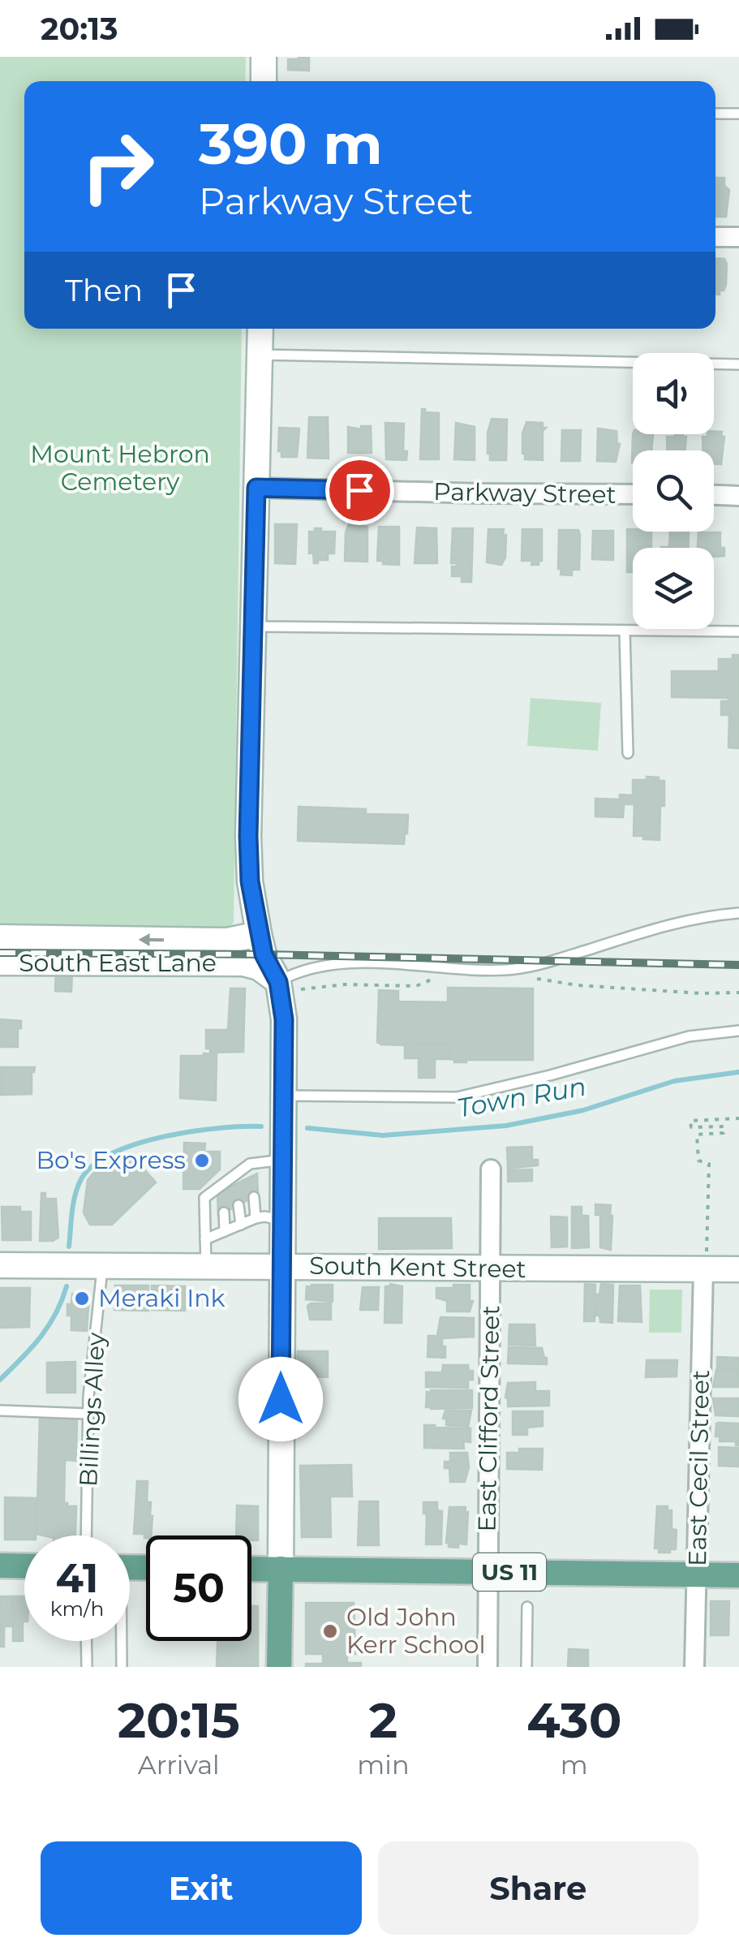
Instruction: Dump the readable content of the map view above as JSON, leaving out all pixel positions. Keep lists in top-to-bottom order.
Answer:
{
  "streets": {
    "main road": ["US 11"],
    "street": [
      "Parkway Street",
      "South East Lane",
      "South Kent Street",
      "East Clifford Street",
      "East Cecil Street"
    ],
    "lane": ["Billings Alley"]
  },
  "crossings": [
    ["South Kent Street", "Billings Alley"],
    ["South Kent Street", "East Clifford Street"],
    ["South Kent Street", "East Cecil Street"],
    ["East Clifford Street", "US 11"],
    ["East Cecil Street", "US 11"]
  ],
  "water": ["Town Run"],
  "parks": ["Mount Hebron Cemetery"],
  "places": ["Bo's Express", "Meraki Ink", "Old John Kerr School"],
  "page": {
    "status": "20:13",
    "turn": ["390 m", "Parkway Street"],
    "then": "Then",
    "speed": "41 km/h",
    "limit": "50",
    "eta": [
      "20:15",
      "Arrival",
      "2",
      "min",
      "430",
      "m"
    ],
    "buttons": ["Exit", "Share"]
  }
}
